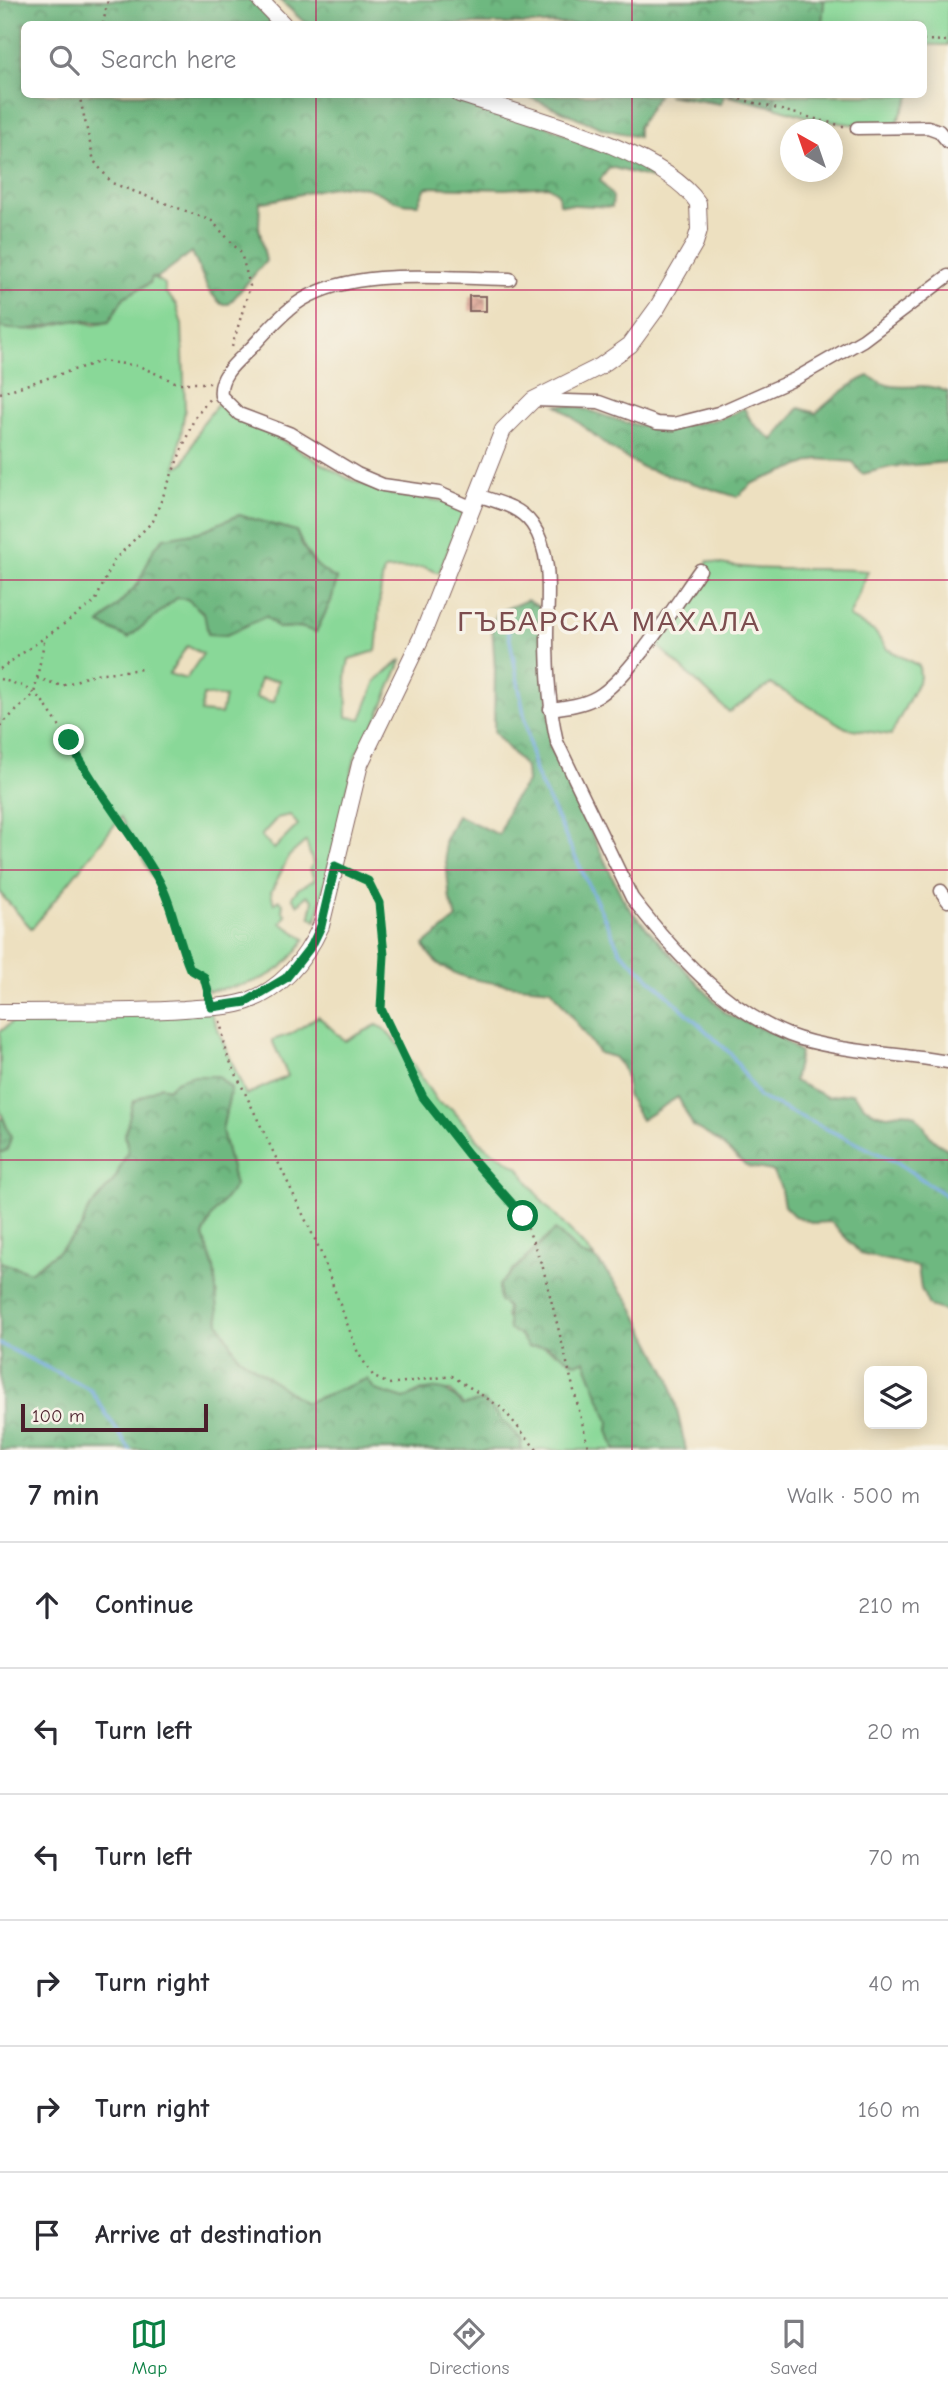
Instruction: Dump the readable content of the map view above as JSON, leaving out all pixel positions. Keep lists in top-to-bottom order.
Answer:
{
  "districts": ["ГЪБАРСКА МАХАЛА"],
  "scale_bar": "100 m",
  "north": "top left",
  "page": {
    "search": "Search here",
    "scale": "100 m",
    "heading": ["7 min", "Walk · 500 m"],
    "list": [
      ["Continue", "210 m"],
      ["Turn left", "20 m"],
      ["Turn left", "70 m"],
      ["Turn right", "40 m"],
      ["Turn right", "160 m"],
      "Arrive at destination"
    ],
    "nav": ["Map", "Directions", "Saved"]
  }
}
